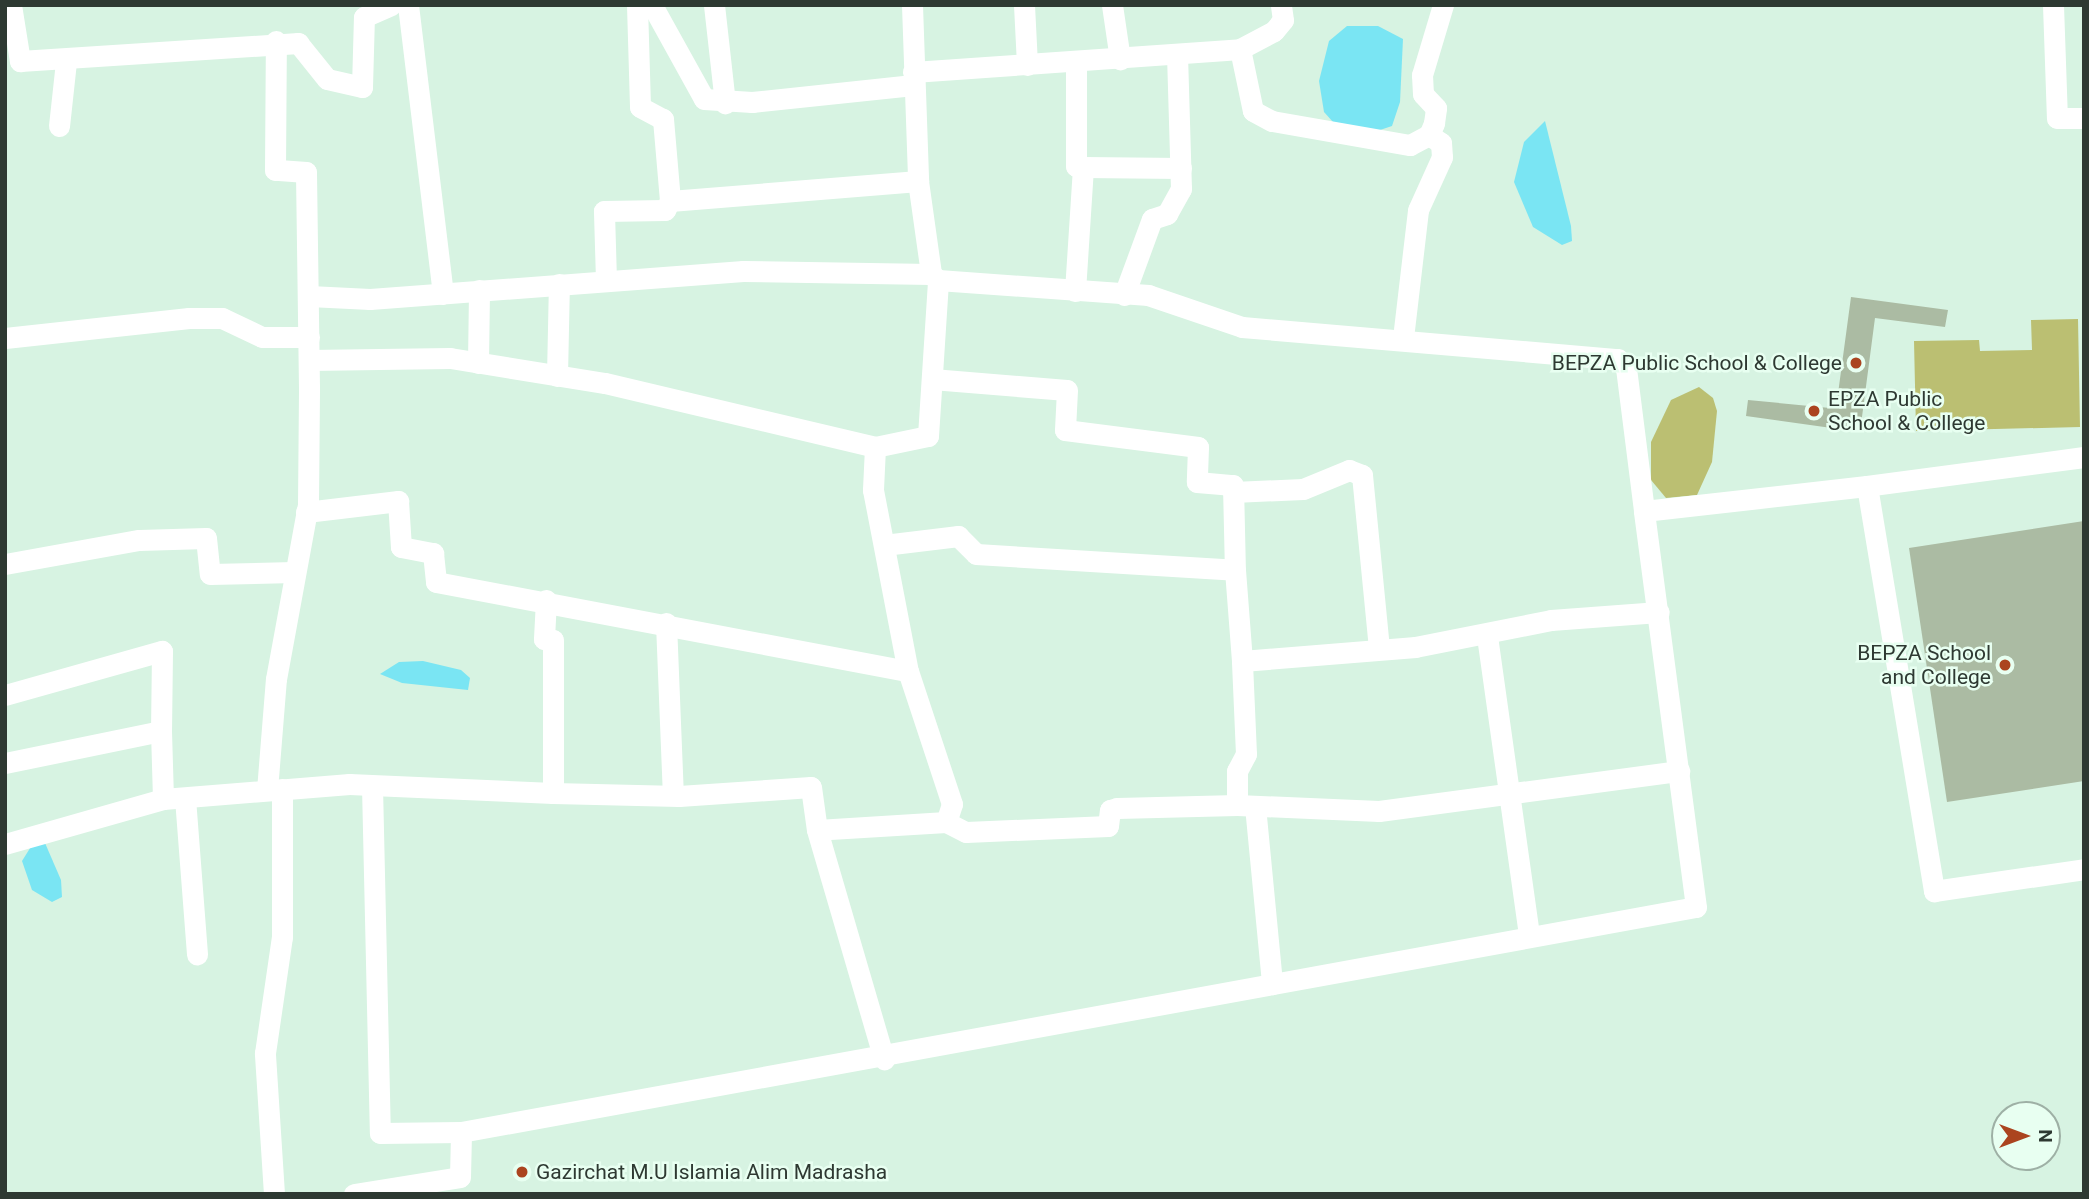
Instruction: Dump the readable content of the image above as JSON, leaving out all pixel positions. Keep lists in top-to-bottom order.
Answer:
{
  "places": [
    "BEPZA Public School & College",
    "EPZA Public School & College",
    "BEPZA School and College",
    "Gazirchat M.U Islamia Alim Madrasha"
  ],
  "north": "right"
}
